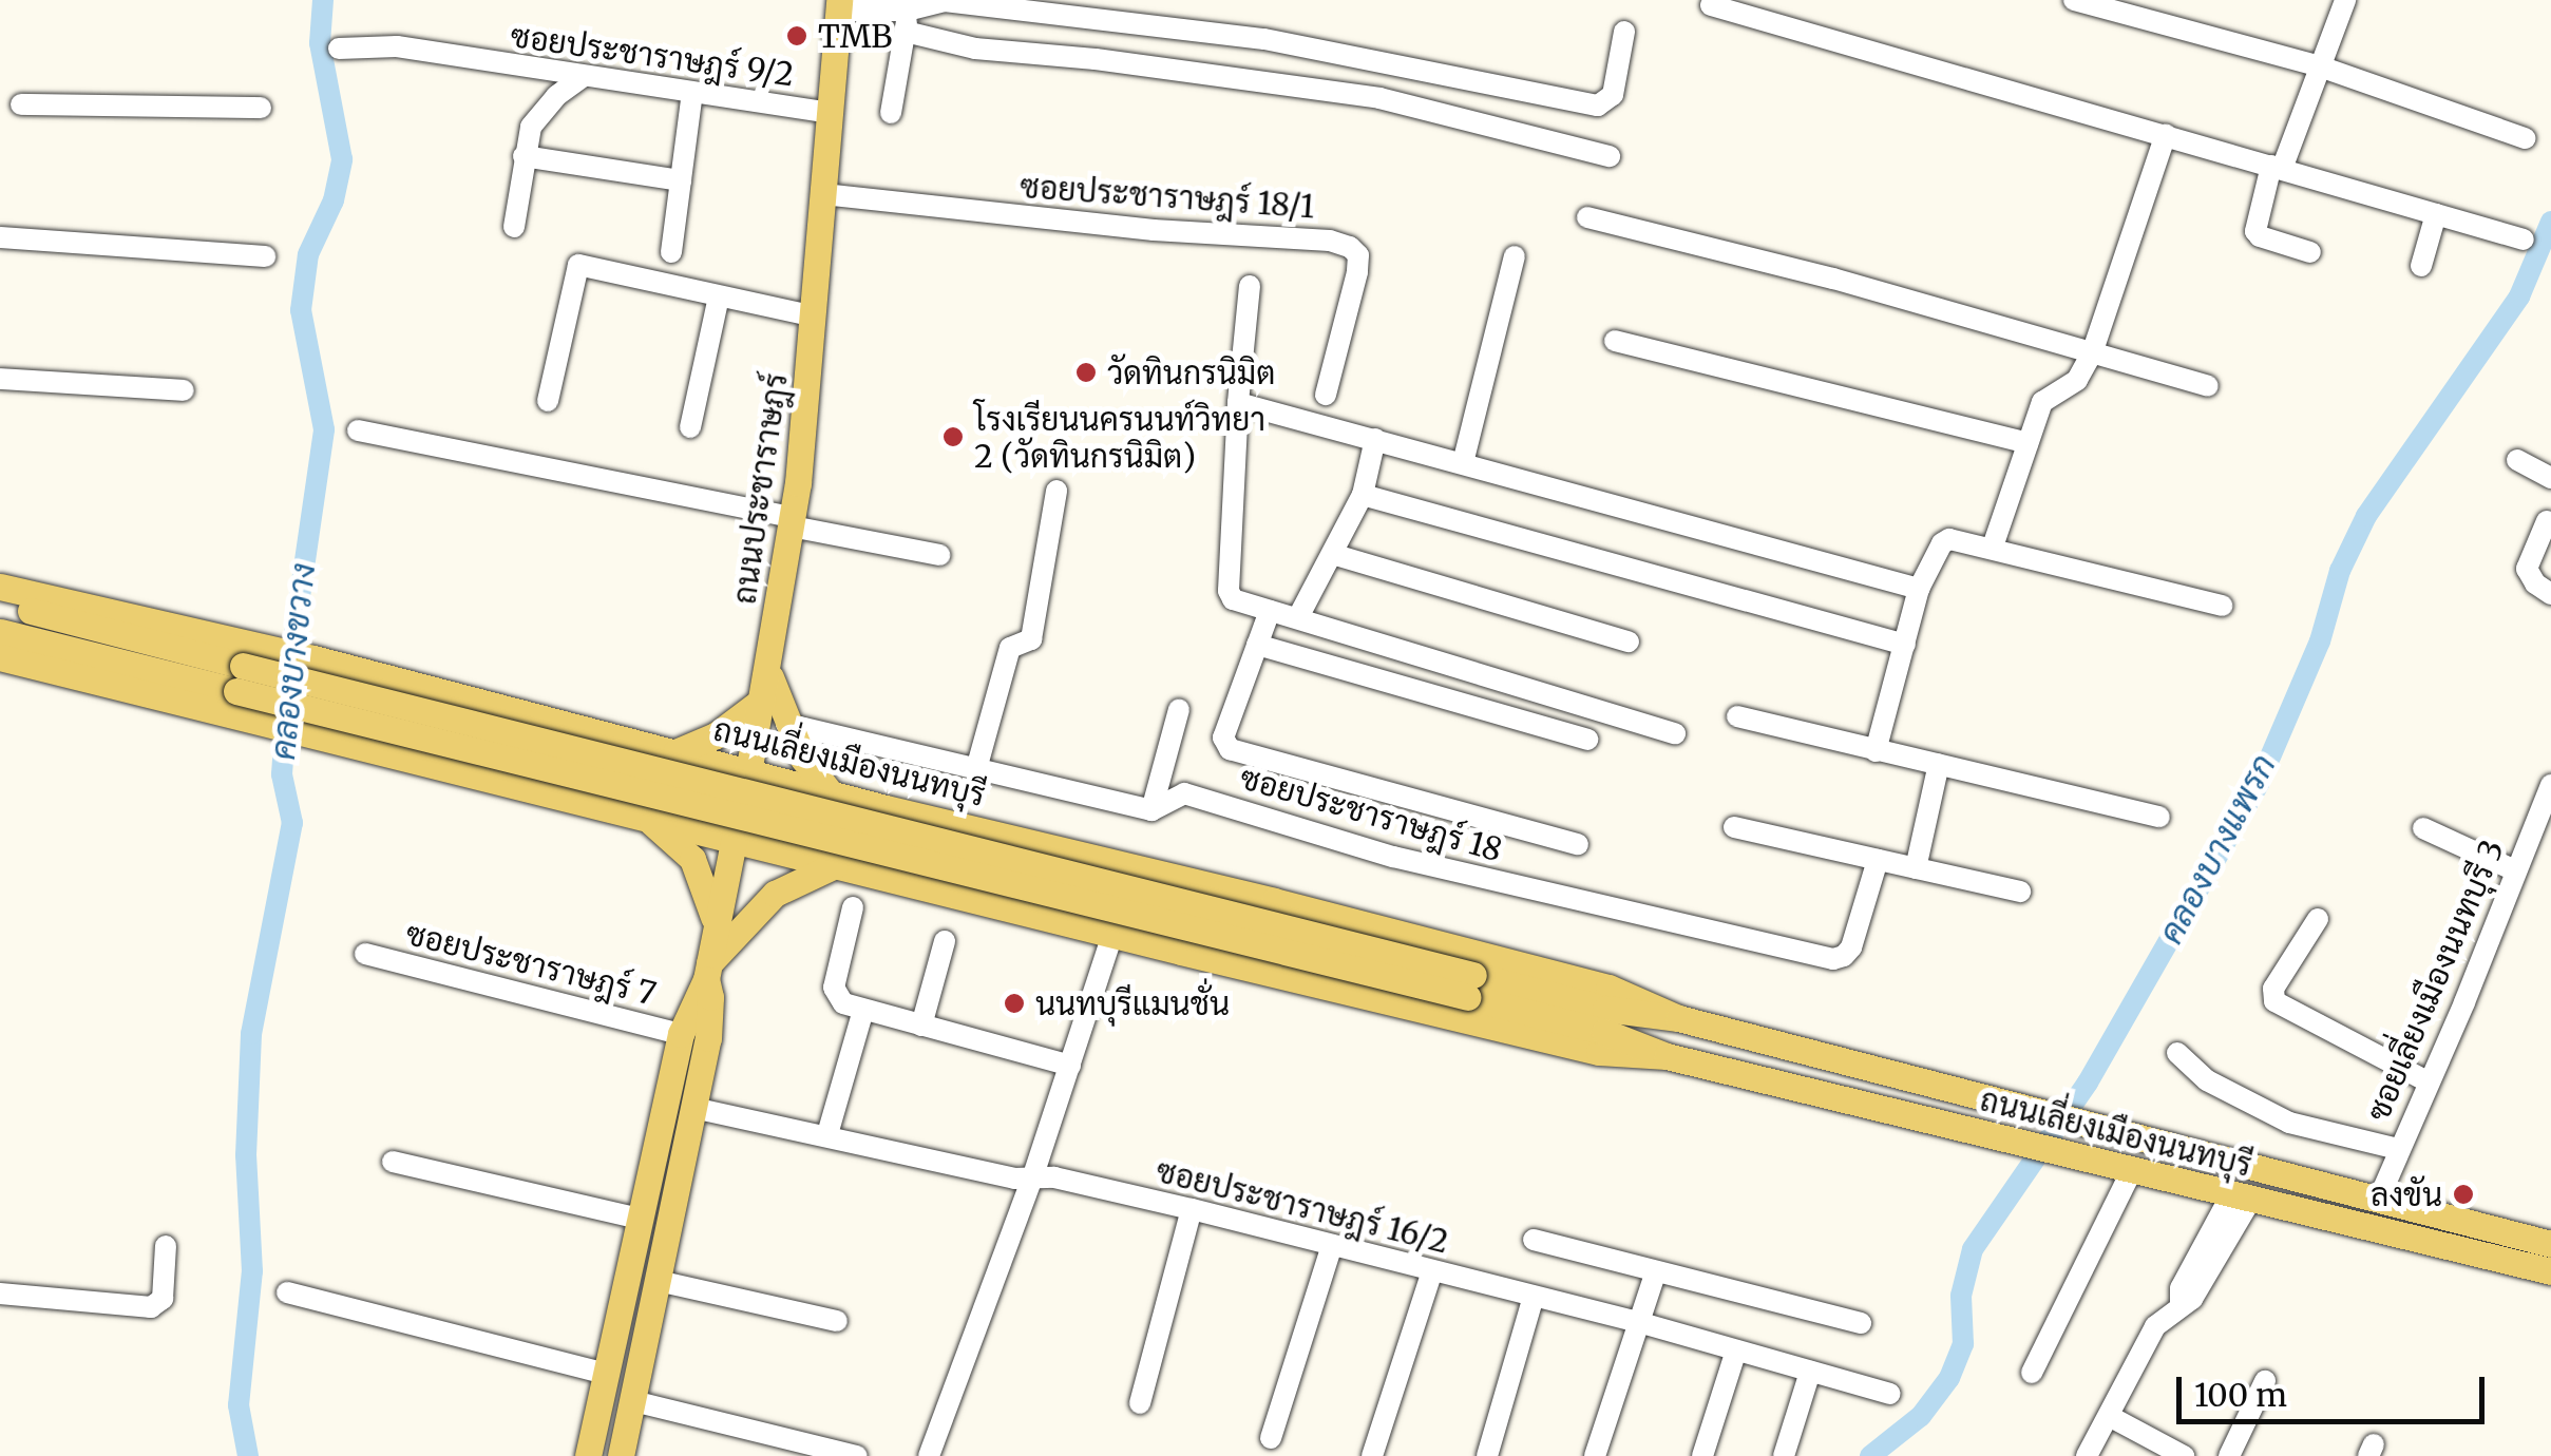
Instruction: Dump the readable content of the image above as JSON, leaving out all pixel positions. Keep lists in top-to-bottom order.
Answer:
{
  "streets": {
    "main road": ["ถนนประชาราษฎร์", "ถนนเลี่ยงเมืองนนทบุรี"],
    "street": [
      "ซอยประชาราษฎร์ 9/2",
      "ซอยประชาราษฎร์ 18/1",
      "ซอยประชาราษฎร์ 18",
      "ซอยประชาราษฎร์ 7",
      "ซอยเลี่ยงเมืองนนทบุรี 3",
      "ซอยประชาราษฎร์ 16/2"
    ]
  },
  "crossings": [
    ["ซอยประชาราษฎร์ 9/2", "ถนนประชาราษฎร์"],
    ["ซอยประชาราษฎร์ 18/1", "ถนนประชาราษฎร์"],
    ["ถนนประชาราษฎร์", "ถนนเลี่ยงเมืองนนทบุรี"],
    ["ถนนประชาราษฎร์", "ซอยประชาราษฎร์ 7"],
    ["ถนนประชาราษฎร์", "ซอยประชาราษฎร์ 16/2"],
    ["ถนนเลี่ยงเมืองนนทบุรี", "ซอยเลี่ยงเมืองนนทบุรี 3"]
  ],
  "water": ["คลองบางขวาง", "คลองบางแพรก"],
  "places": [
    "TMB",
    "วัดทินกรนิมิต",
    "โรงเรียนนครนนท์วิทยา 2 (วัดทินกรนิมิต)",
    "นนทบุรีแมนชั่น",
    "ลงขัน"
  ],
  "scale_bar": "100 m"
}
